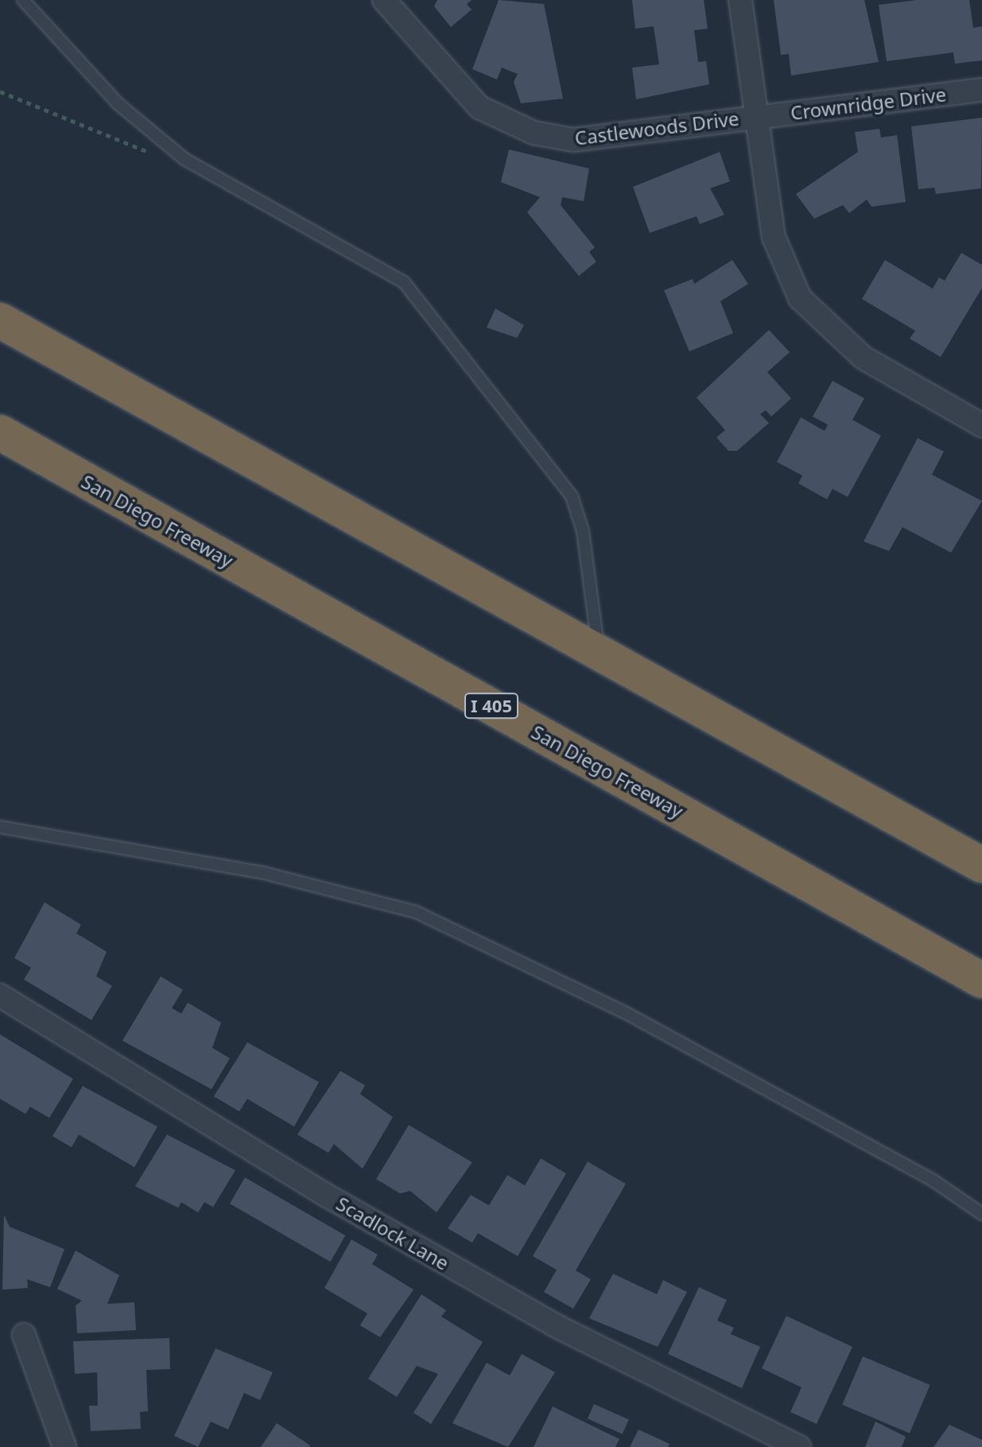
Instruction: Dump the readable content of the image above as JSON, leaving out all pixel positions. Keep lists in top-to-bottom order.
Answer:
{
  "streets": {
    "highway": ["San Diego Freeway", "I 405"],
    "street": ["Crownridge Drive", "Castlewoods Drive", "Scadlock Lane"]
  },
  "crossings": [
    ["Crownridge Drive", "Castlewoods Drive"]
  ]
}
